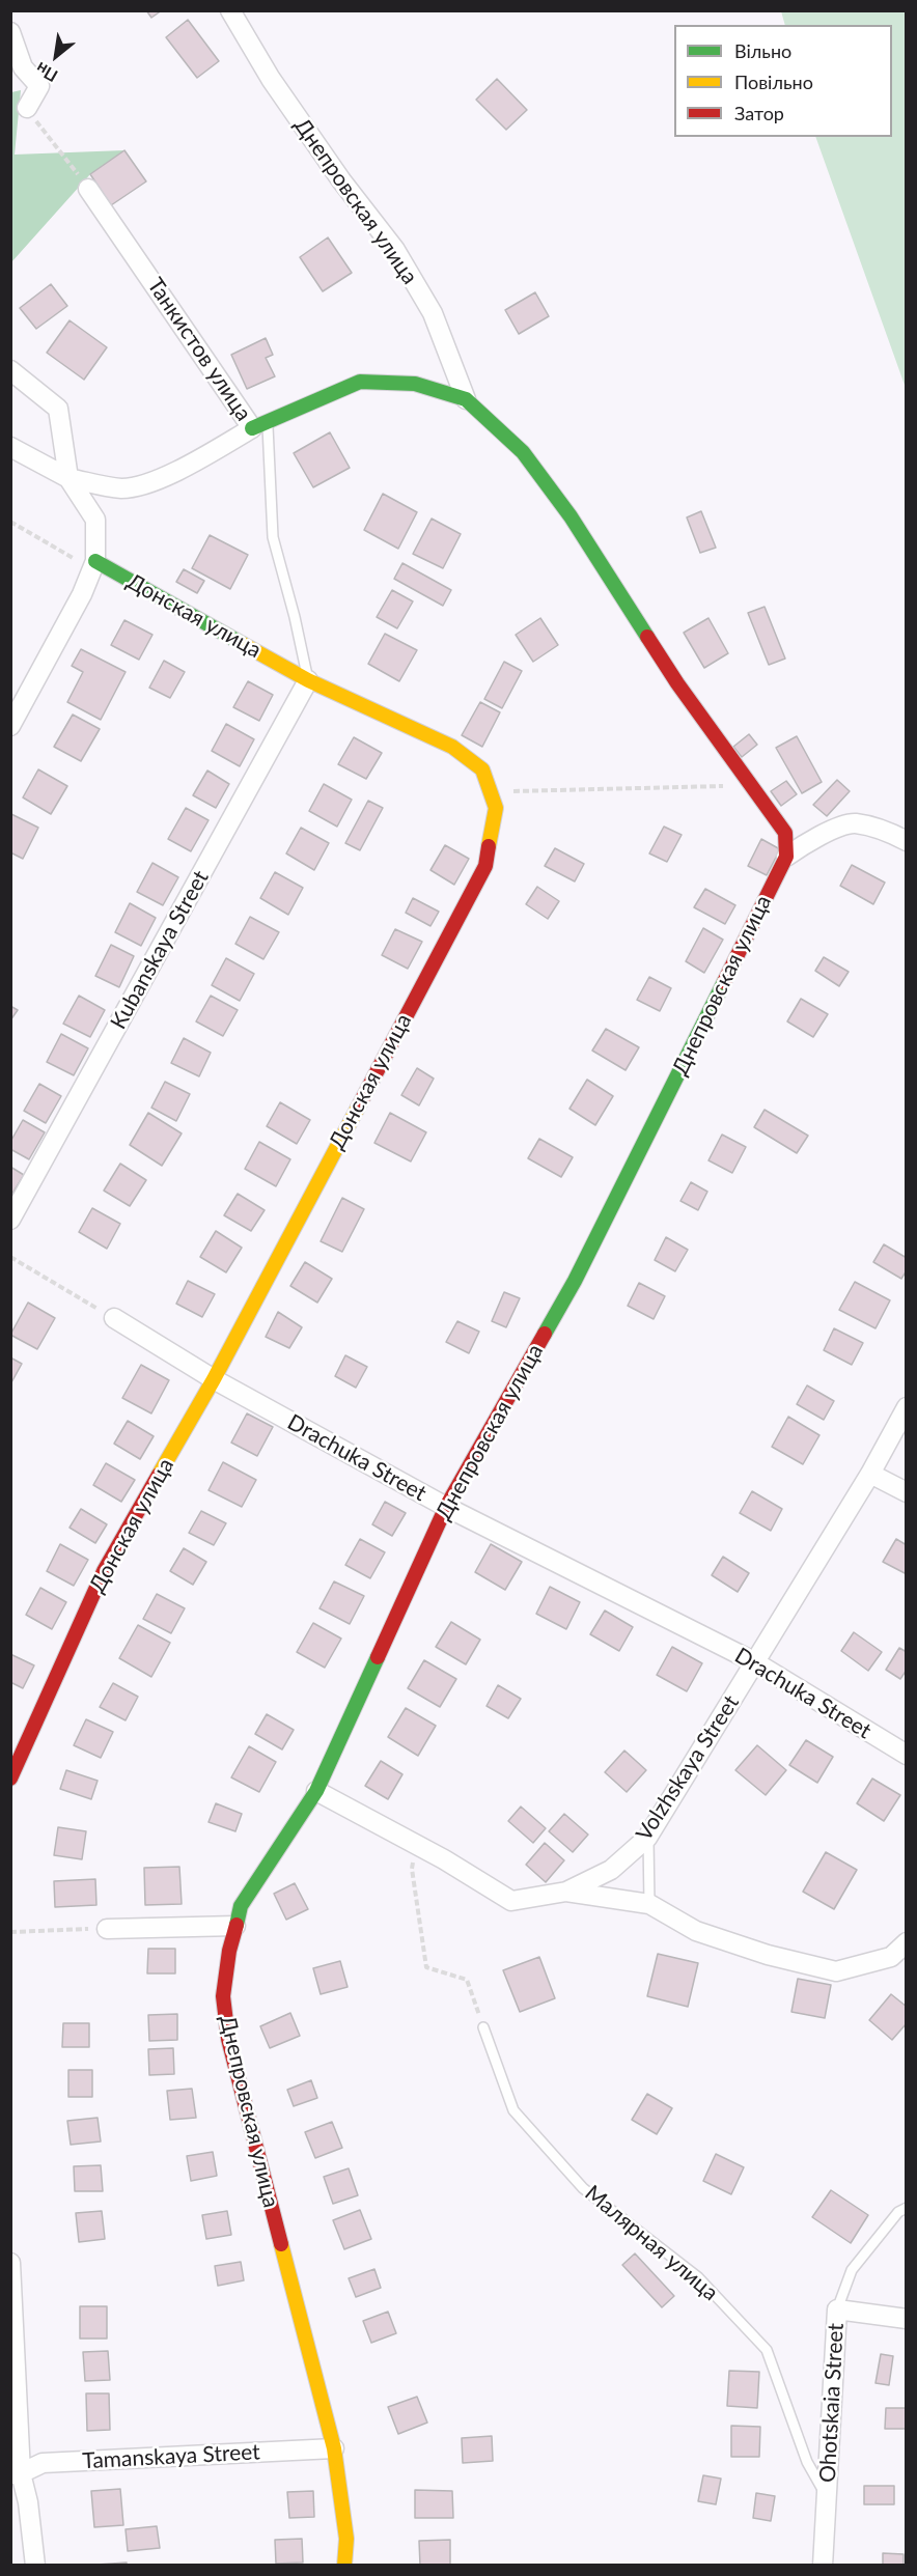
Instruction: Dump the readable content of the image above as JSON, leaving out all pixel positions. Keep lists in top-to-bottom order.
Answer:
{
  "streets": {
    "street": [
      "Днепровская улица",
      "Танкистов улица",
      "Донская улица",
      "Kubanskaya Street",
      "Drachuka Street",
      "Volzhskaya Street",
      "Ohotskaia Street",
      "Tamanskaya Street"
    ],
    "lane": ["Малярная улица"]
  },
  "crossings": [
    ["Днепровская улица", "Танкистов улица"],
    ["Днепровская улица", "Drachuka Street"],
    ["Днепровская улица", "Volzhskaya Street"],
    ["Днепровская улица", "Tamanskaya Street"],
    ["Донская улица", "Kubanskaya Street"],
    ["Донская улица", "Drachuka Street"],
    ["Drachuka Street", "Volzhskaya Street"],
    ["Малярная улица", "Ohotskaia Street"]
  ],
  "legend": ["Вільно", "Повільно", "Затор"],
  "north": "bottom left"
}
